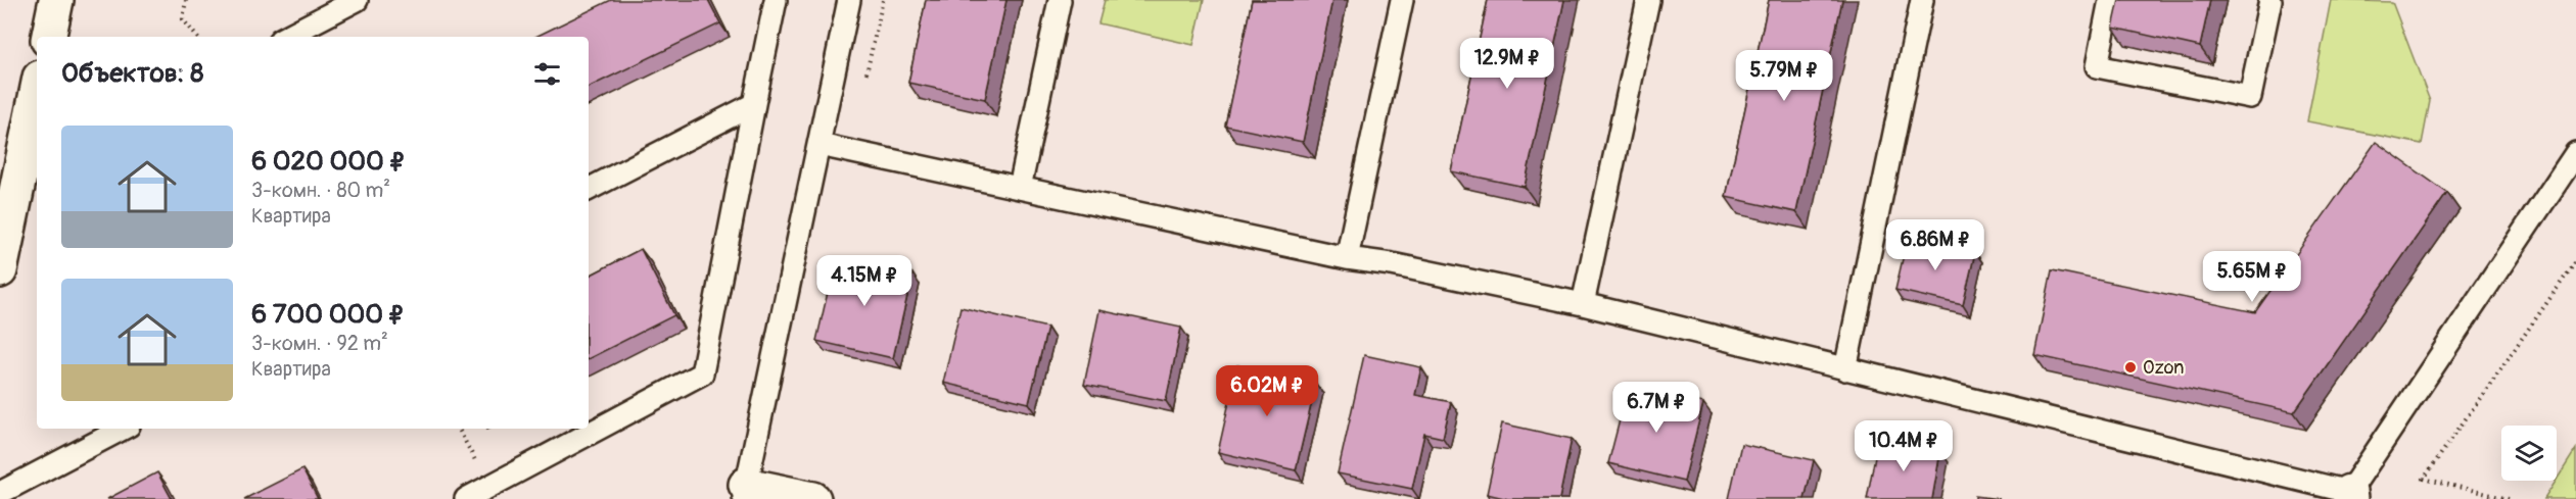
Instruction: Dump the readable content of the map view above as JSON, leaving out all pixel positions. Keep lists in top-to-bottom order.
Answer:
{
  "places": ["Ozon"],
  "page": {
    "heading": "Объектов: 8",
    "price": [
      "12.9M ₽",
      "5.79M ₽",
      "6.86M ₽",
      "5.65M ₽",
      "4.15M ₽",
      "6.02M ₽",
      "6.7M ₽",
      "10.4M ₽"
    ],
    "list": [
      {
        "name": "6 020 000 ₽",
        "note": "3-комн. · 80 m² · Квартира"
      },
      {
        "name": "6 700 000 ₽",
        "note": "3-комн. · 92 m² · Квартира"
      }
    ]
  }
}
